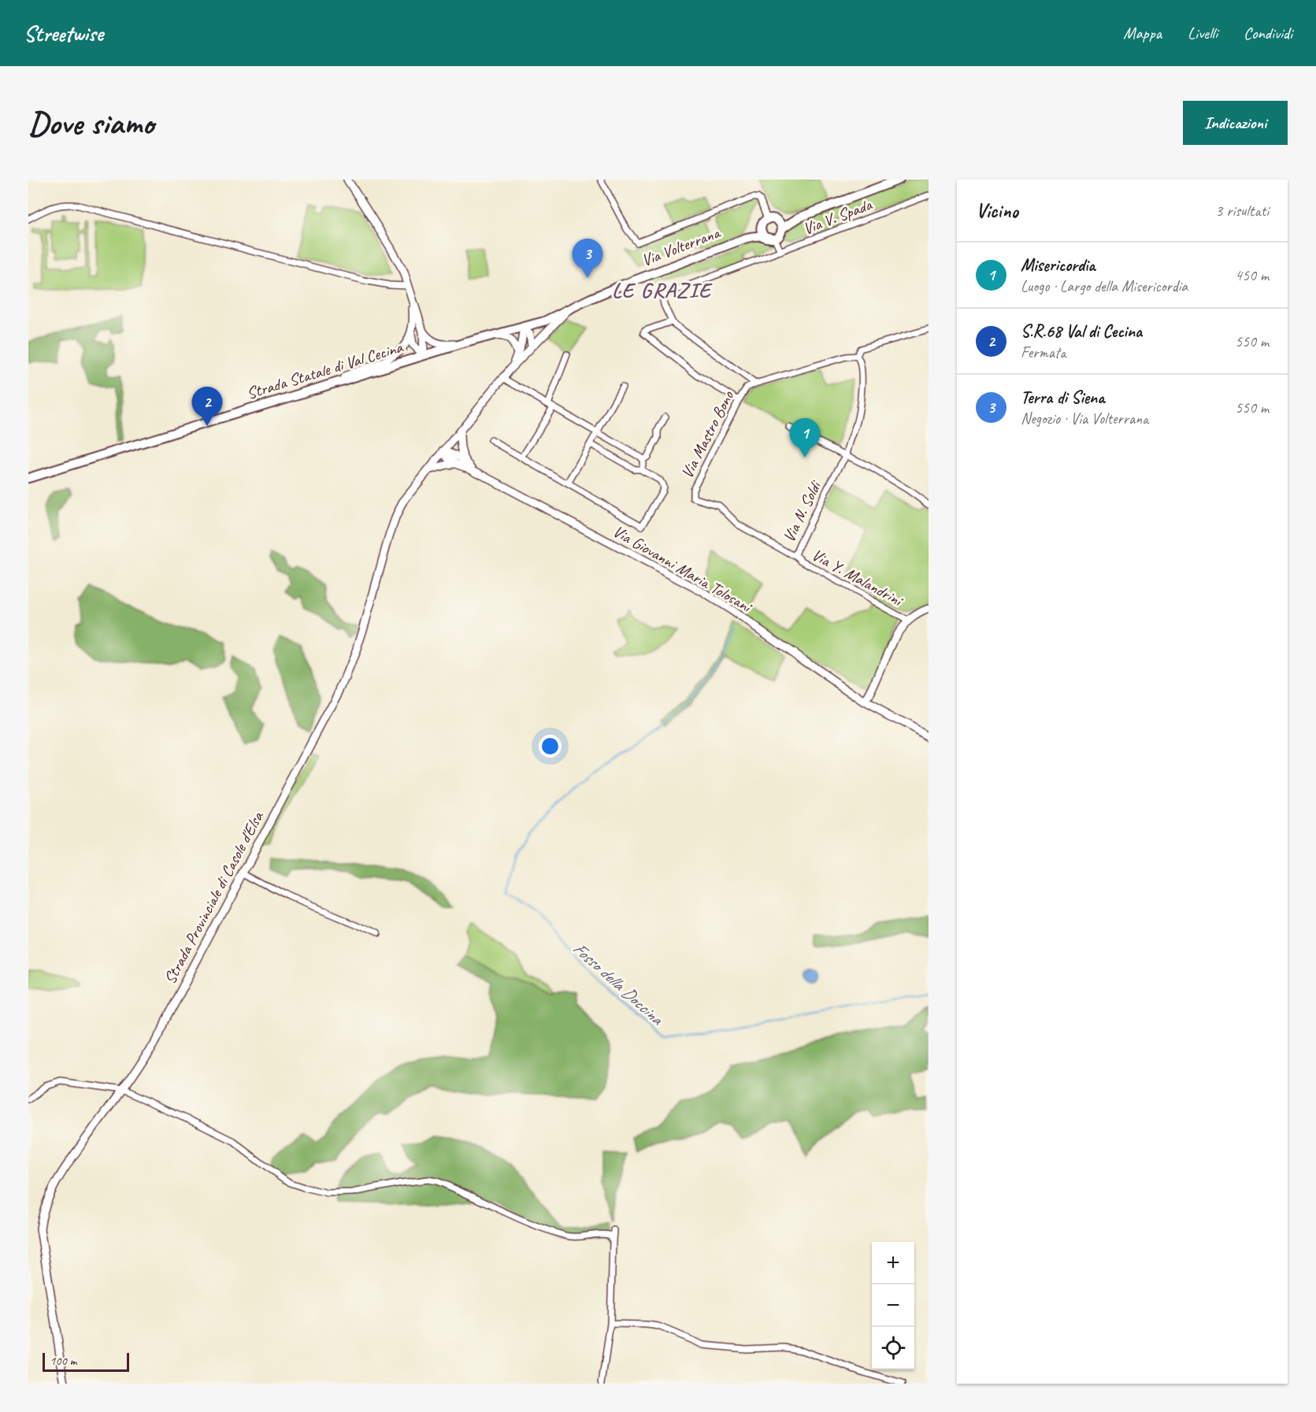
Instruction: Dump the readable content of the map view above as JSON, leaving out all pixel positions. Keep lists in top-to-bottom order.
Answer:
{
  "streets": {
    "main road": [
      "Via Volterrana",
      "Strada Statale di Val Cecina",
      "Via Giovanni Maria Tolosani",
      "Strada Provinciale di Casole d'Elsa"
    ],
    "street": [
      "Via V. Spada",
      "Via Mastro Bono",
      "Via N. Soldi",
      "Via Y. Malandrini"
    ]
  },
  "crossings": [
    ["Via Volterrana", "Strada Statale di Val Cecina"],
    ["Via Volterrana", "Strada Provinciale di Casole d'Elsa"],
    ["Via Mastro Bono", "Via N. Soldi"],
    ["Via Mastro Bono", "Via Y. Malandrini"],
    ["Via N. Soldi", "Via Y. Malandrini"],
    ["Via Giovanni Maria Tolosani", "Strada Provinciale di Casole d'Elsa"]
  ],
  "districts": ["LE GRAZIE"],
  "water": ["Fosso della Doccina"],
  "scale_bar": "100 m",
  "page": {
    "header": "Streetwise",
    "nav": ["Mappa", "Livelli", "Condividi"],
    "buttons": "Indicazioni",
    "title": "Dove siamo",
    "heading": ["Vicino", "3 risultati"],
    "pins": ["3", "2", "1"],
    "list": [
      {
        "mark": "1",
        "name": "Misericordia",
        "note": "Luogo · Largo della Misericordia",
        "value": "450 m"
      },
      {
        "mark": "2",
        "name": "S.R.68 Val di Cecina",
        "note": "Fermata",
        "value": "550 m"
      },
      {
        "mark": "3",
        "name": "Terra di Siena",
        "note": "Negozio · Via Volterrana",
        "value": "550 m"
      }
    ],
    "map_buttons": ["+", "−"],
    "scale": "100 m"
  }
}
